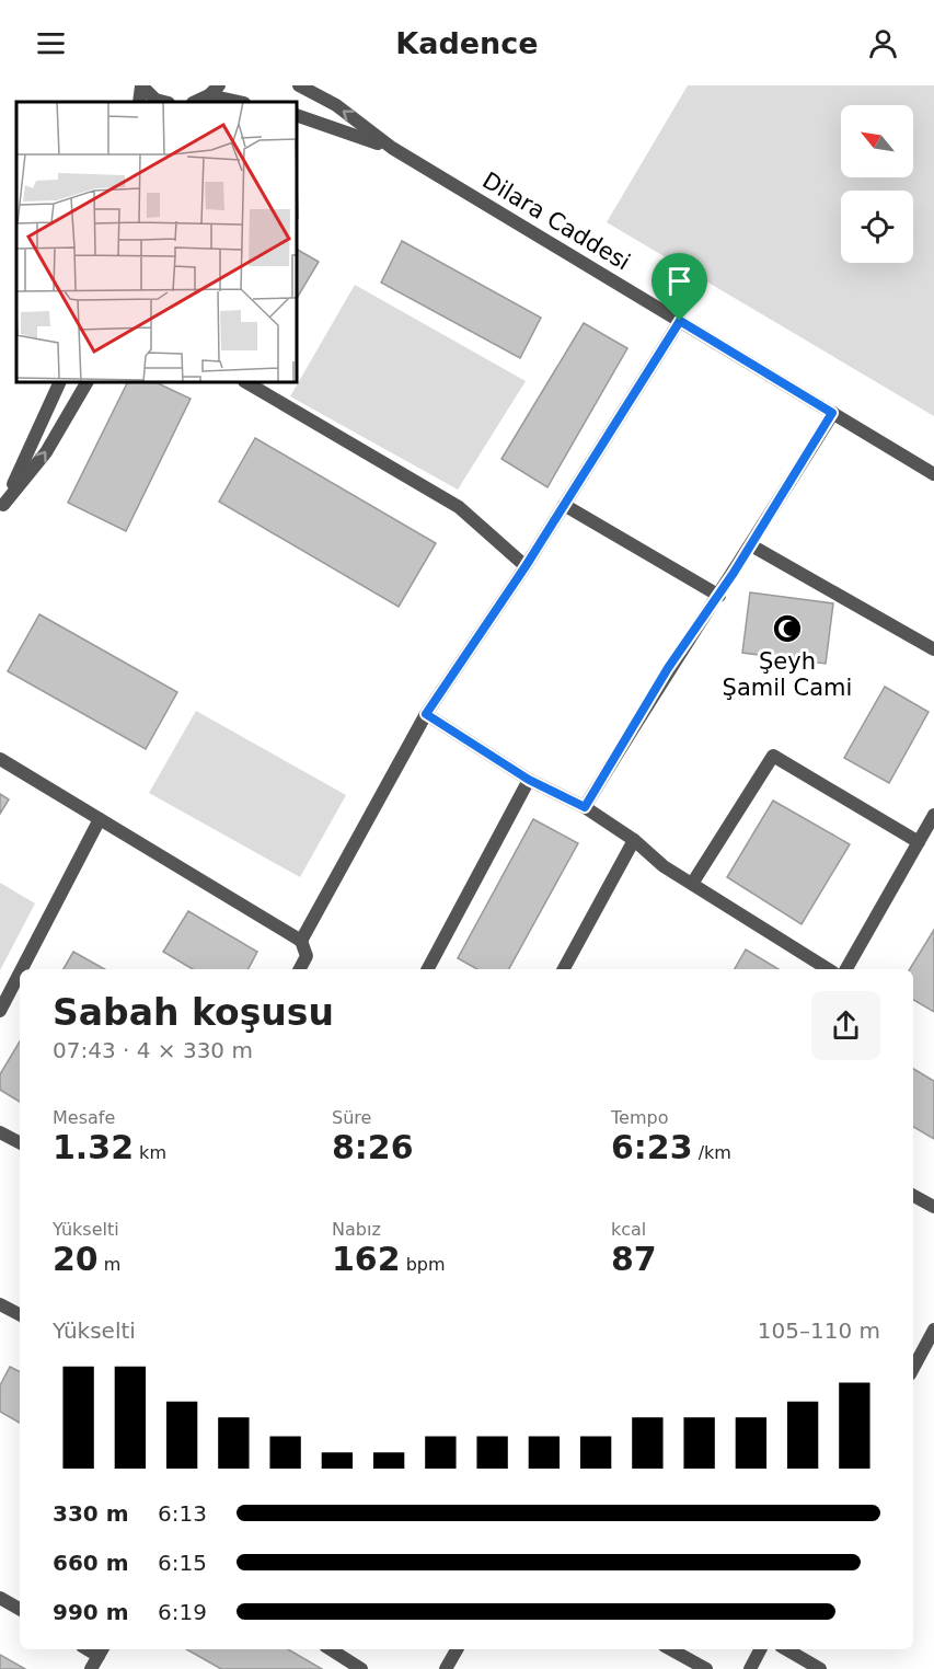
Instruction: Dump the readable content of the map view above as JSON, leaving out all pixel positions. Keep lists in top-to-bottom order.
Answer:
{
  "streets": {
    "street": ["Dilara Caddesi"]
  },
  "places": {
    "mosque": ["Şeyh Şamil Cami"]
  },
  "north": "top left",
  "page": {
    "header": "Kadence",
    "heading": ["Sabah koşusu", "07:43 · 4 × 330 m"],
    "stats": [
      ["Mesafe", "1.32 km"],
      ["Süre", "8:26"],
      ["Tempo", "6:23 /km"],
      ["Yükselti", "20 m"],
      ["Nabız", "162 bpm"],
      ["kcal", "87"]
    ],
    "chart": ["Yükselti", "105–110 m"],
    "list": [
      {
        "name": "330 m",
        "note": "6:13"
      },
      {
        "name": "660 m",
        "note": "6:15"
      },
      {
        "name": "990 m",
        "note": "6:19"
      }
    ]
  }
}
